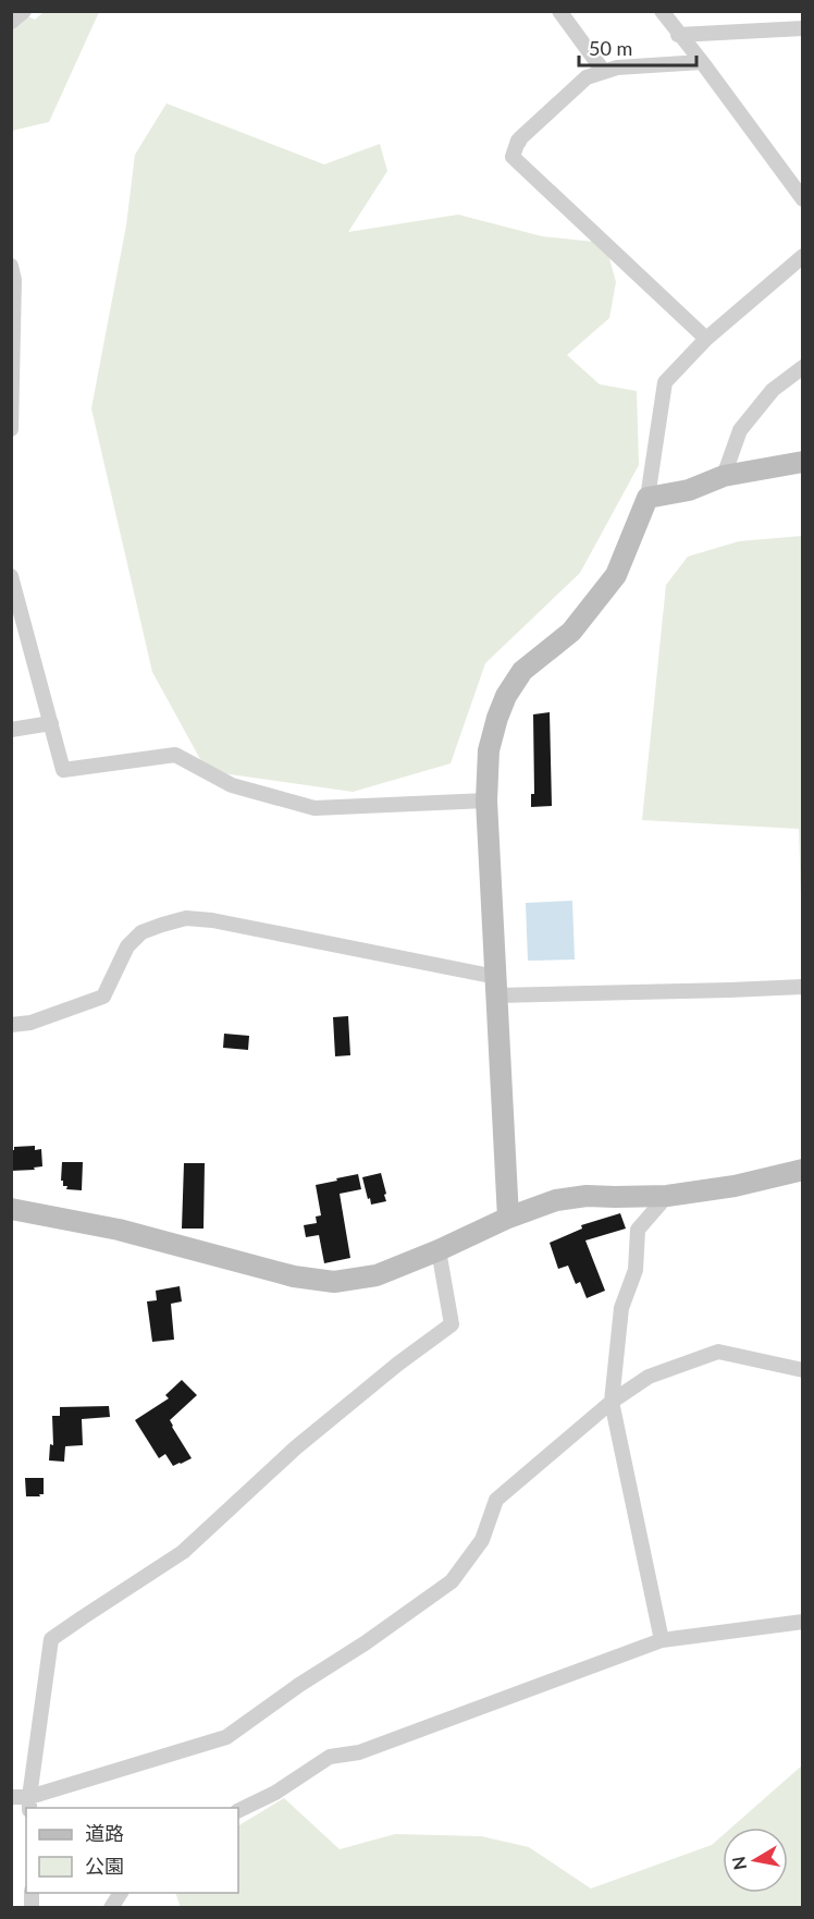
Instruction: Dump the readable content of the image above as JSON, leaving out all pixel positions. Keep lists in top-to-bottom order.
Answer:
{
  "legend": ["道路", "公園"],
  "scale_bar": "50 m",
  "north": "left"
}
